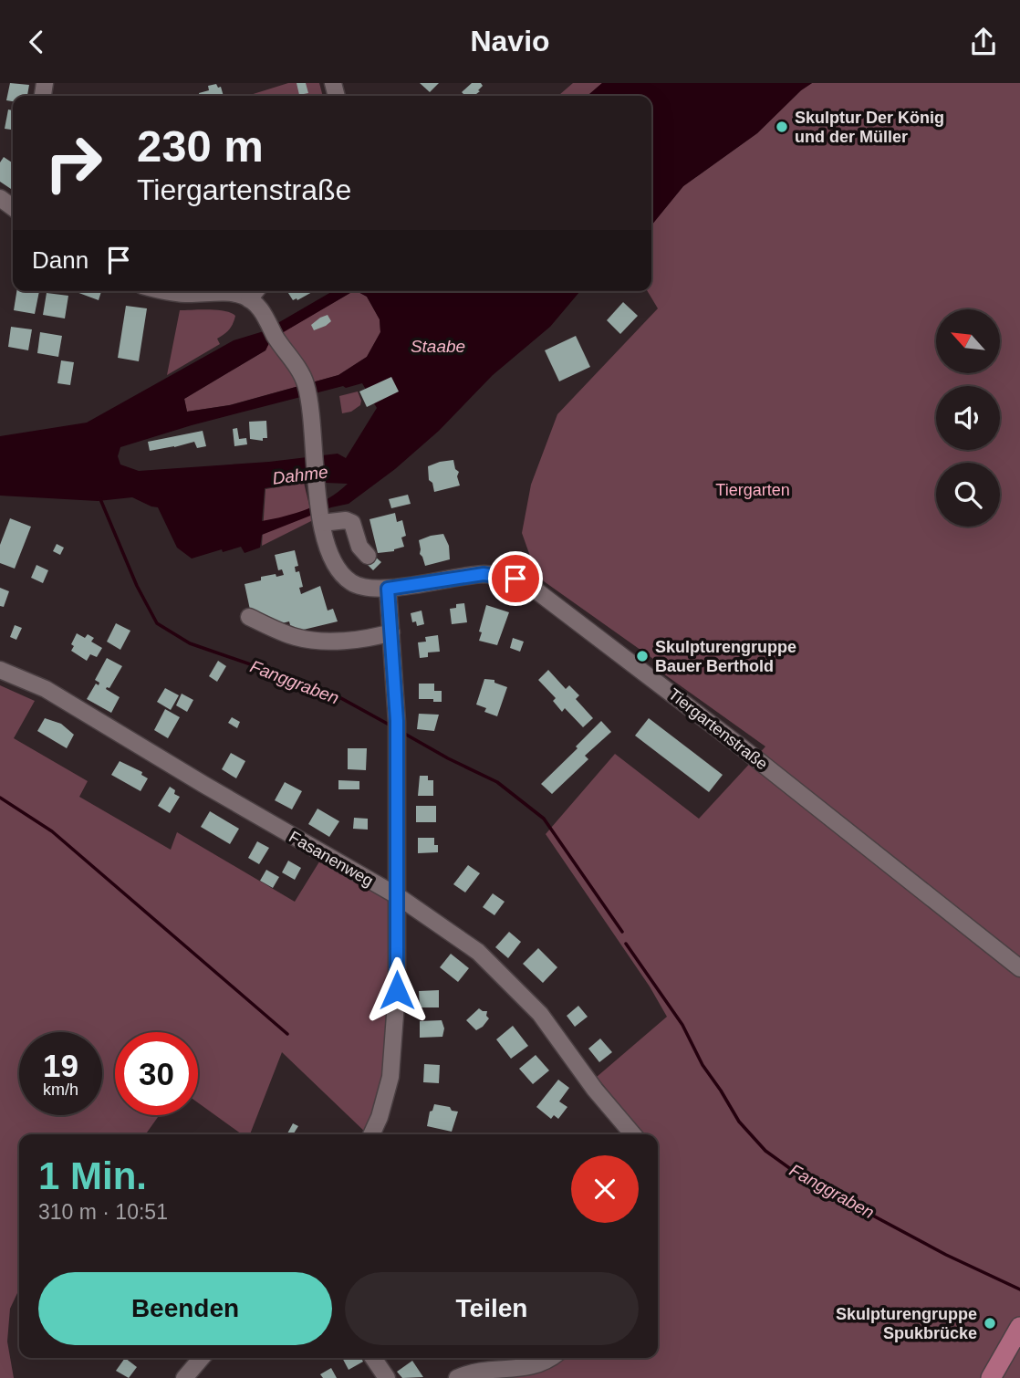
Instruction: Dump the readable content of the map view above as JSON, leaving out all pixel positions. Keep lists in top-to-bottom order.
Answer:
{
  "streets": {
    "street": ["Tiergartenstraße", "Fasanenweg"]
  },
  "water": ["Staabe", "Dahme", "Fanggraben"],
  "parks": ["Tiergarten"],
  "places": ["Skulptur Der König und der Müller", "Skulpturengruppe Bauer Berthold", "Skulpturengruppe Spukbrücke"],
  "north": "top left",
  "page": {
    "header": "Navio",
    "turn": ["230 m", "Tiergartenstraße"],
    "then": "Dann",
    "speed": "19 km/h",
    "limit": "30",
    "heading": ["1 Min.", "310 m · 10:51"],
    "buttons": ["Beenden", "Teilen"]
  }
}
